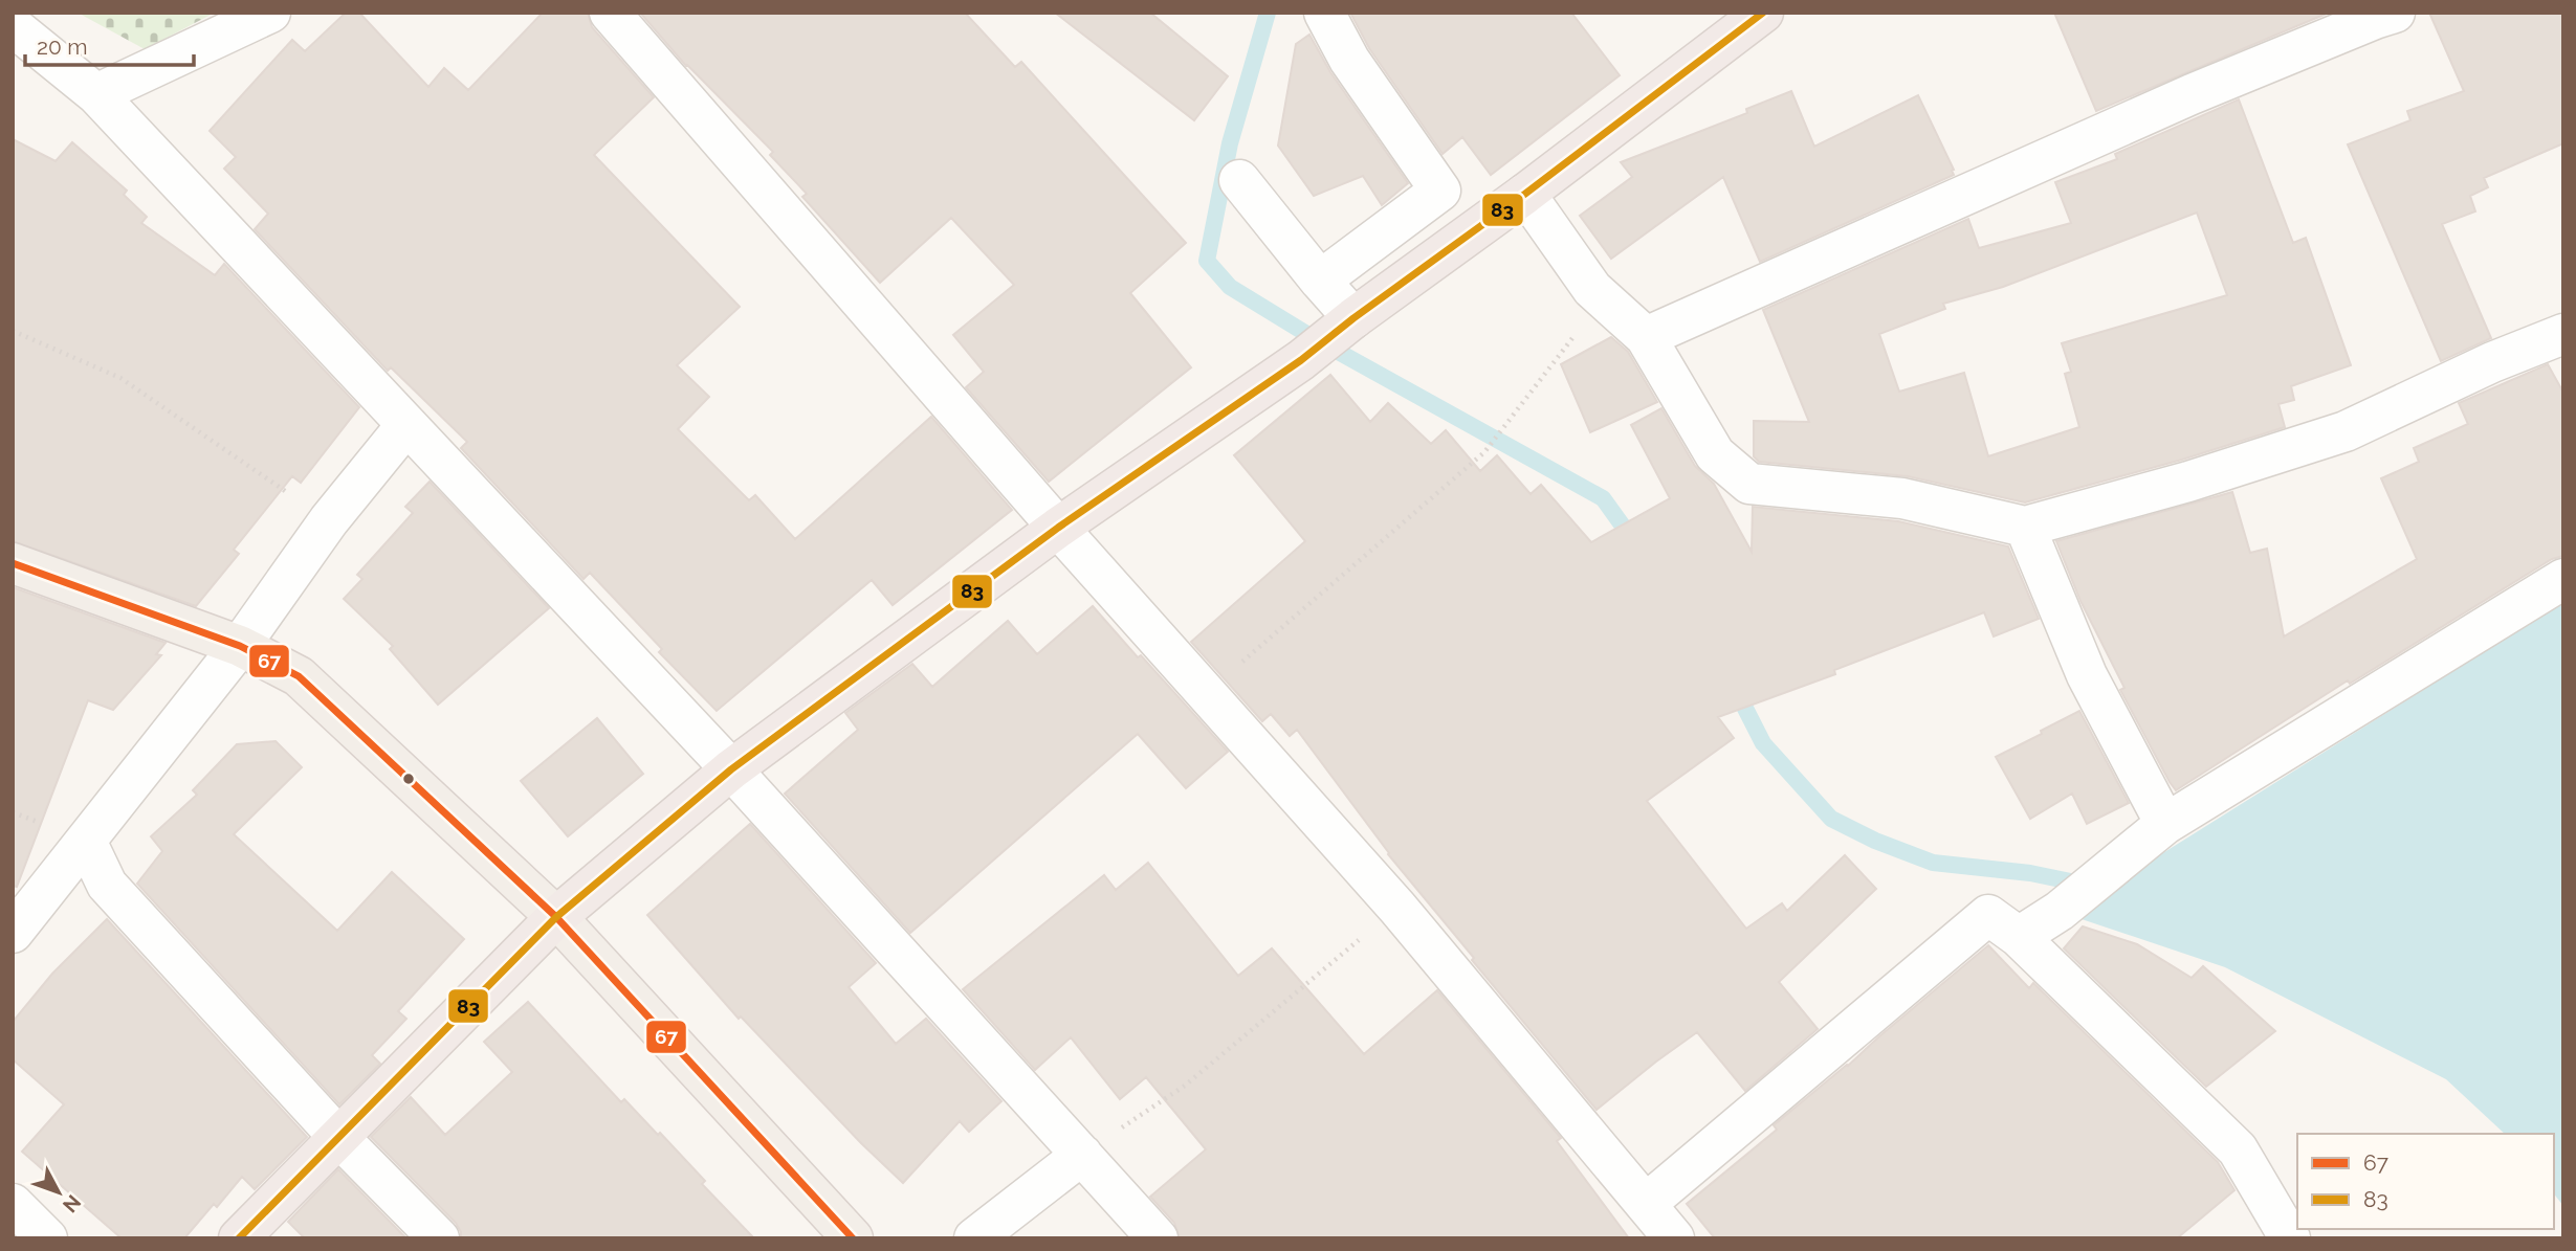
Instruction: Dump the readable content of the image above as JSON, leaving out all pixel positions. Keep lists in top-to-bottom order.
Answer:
{
  "lines": ["transit line 83", "transit line 67"],
  "legend": ["67", "83"],
  "scale_bar": "20 m",
  "north": "bottom right"
}
